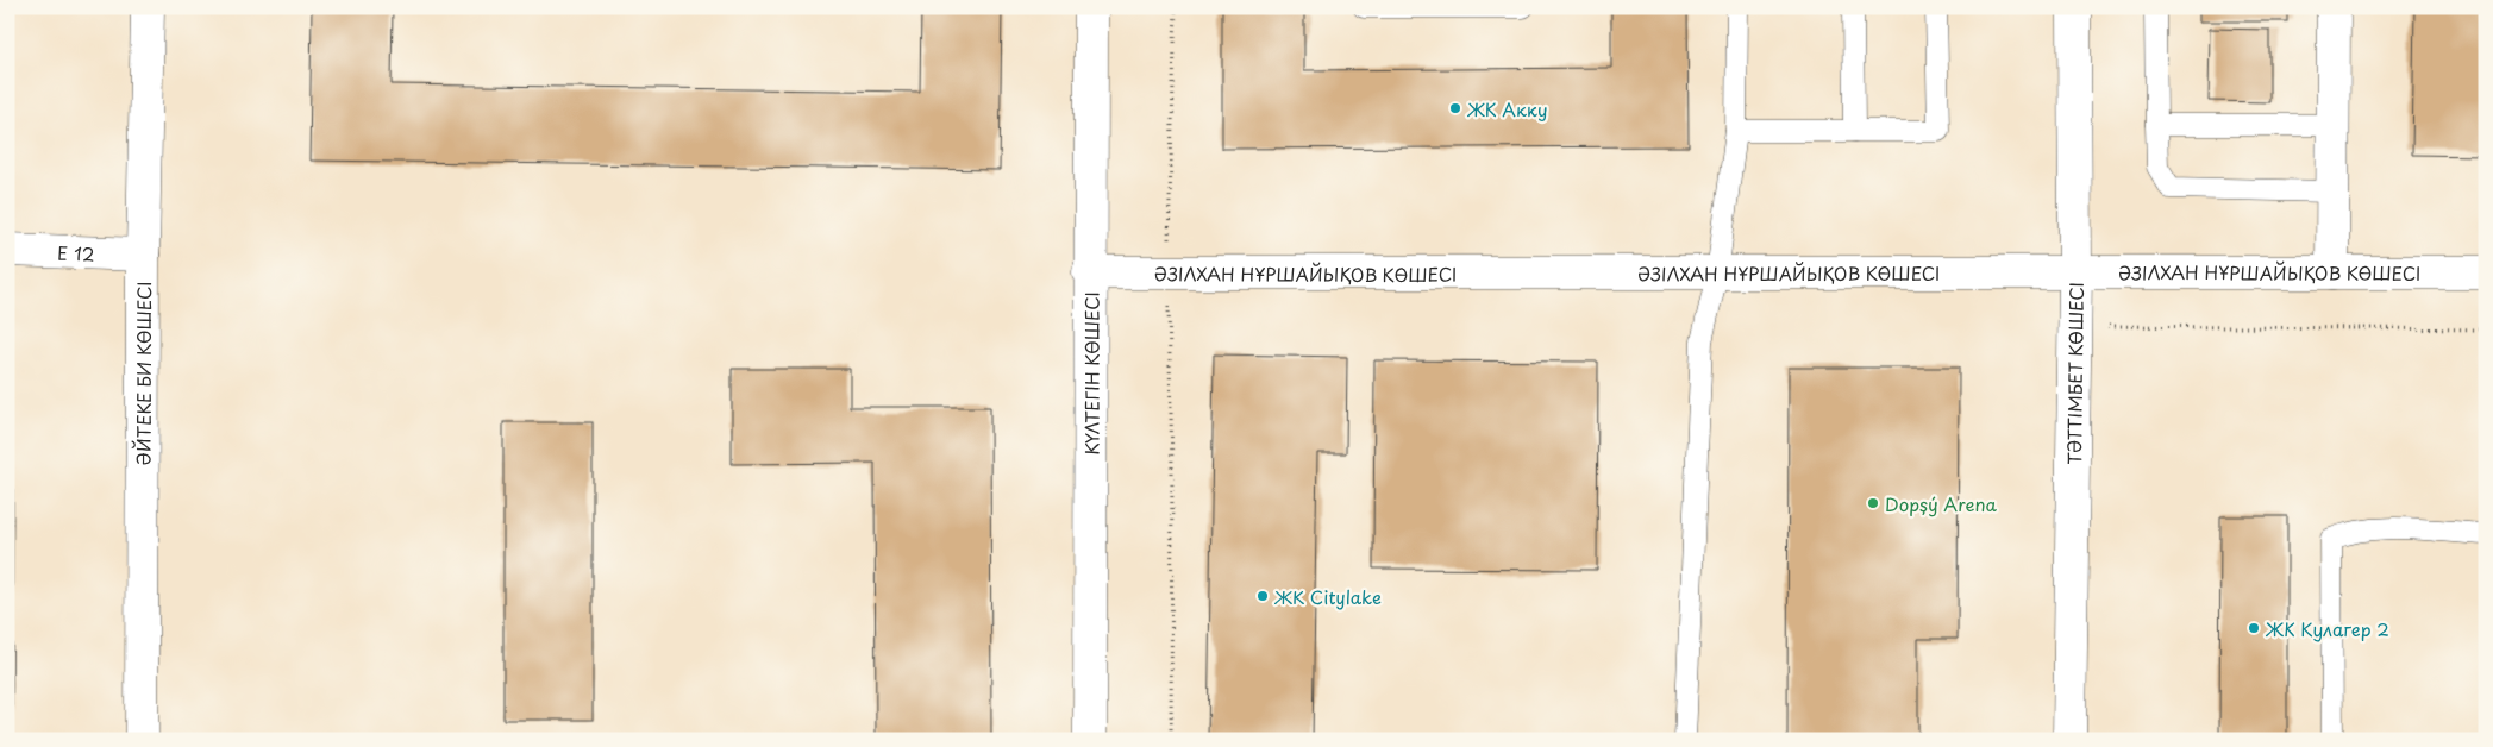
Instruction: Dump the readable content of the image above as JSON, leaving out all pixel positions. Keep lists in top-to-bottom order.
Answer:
{
  "streets": {
    "street": [
      "E 12",
      "ӘЗІЛХАН НҰРШАЙЫҚОВ КӨШЕСІ",
      "ӘЙТЕКЕ БИ КӨШЕСІ",
      "КҮЛТЕГІН КӨШЕСІ",
      "ТӘТТІМБЕТ КӨШЕСІ"
    ]
  },
  "crossings": [
    ["E 12", "ӘЙТЕКЕ БИ КӨШЕСІ"],
    ["ӘЗІЛХАН НҰРШАЙЫҚОВ КӨШЕСІ", "КҮЛТЕГІН КӨШЕСІ"],
    ["ӘЗІЛХАН НҰРШАЙЫҚОВ КӨШЕСІ", "ТӘТТІМБЕТ КӨШЕСІ"]
  ],
  "places": [
    "ЖК Акку",
    "Dopșý Arena",
    "ЖК Citylake",
    "ЖК Кулагер 2"
  ]
}
